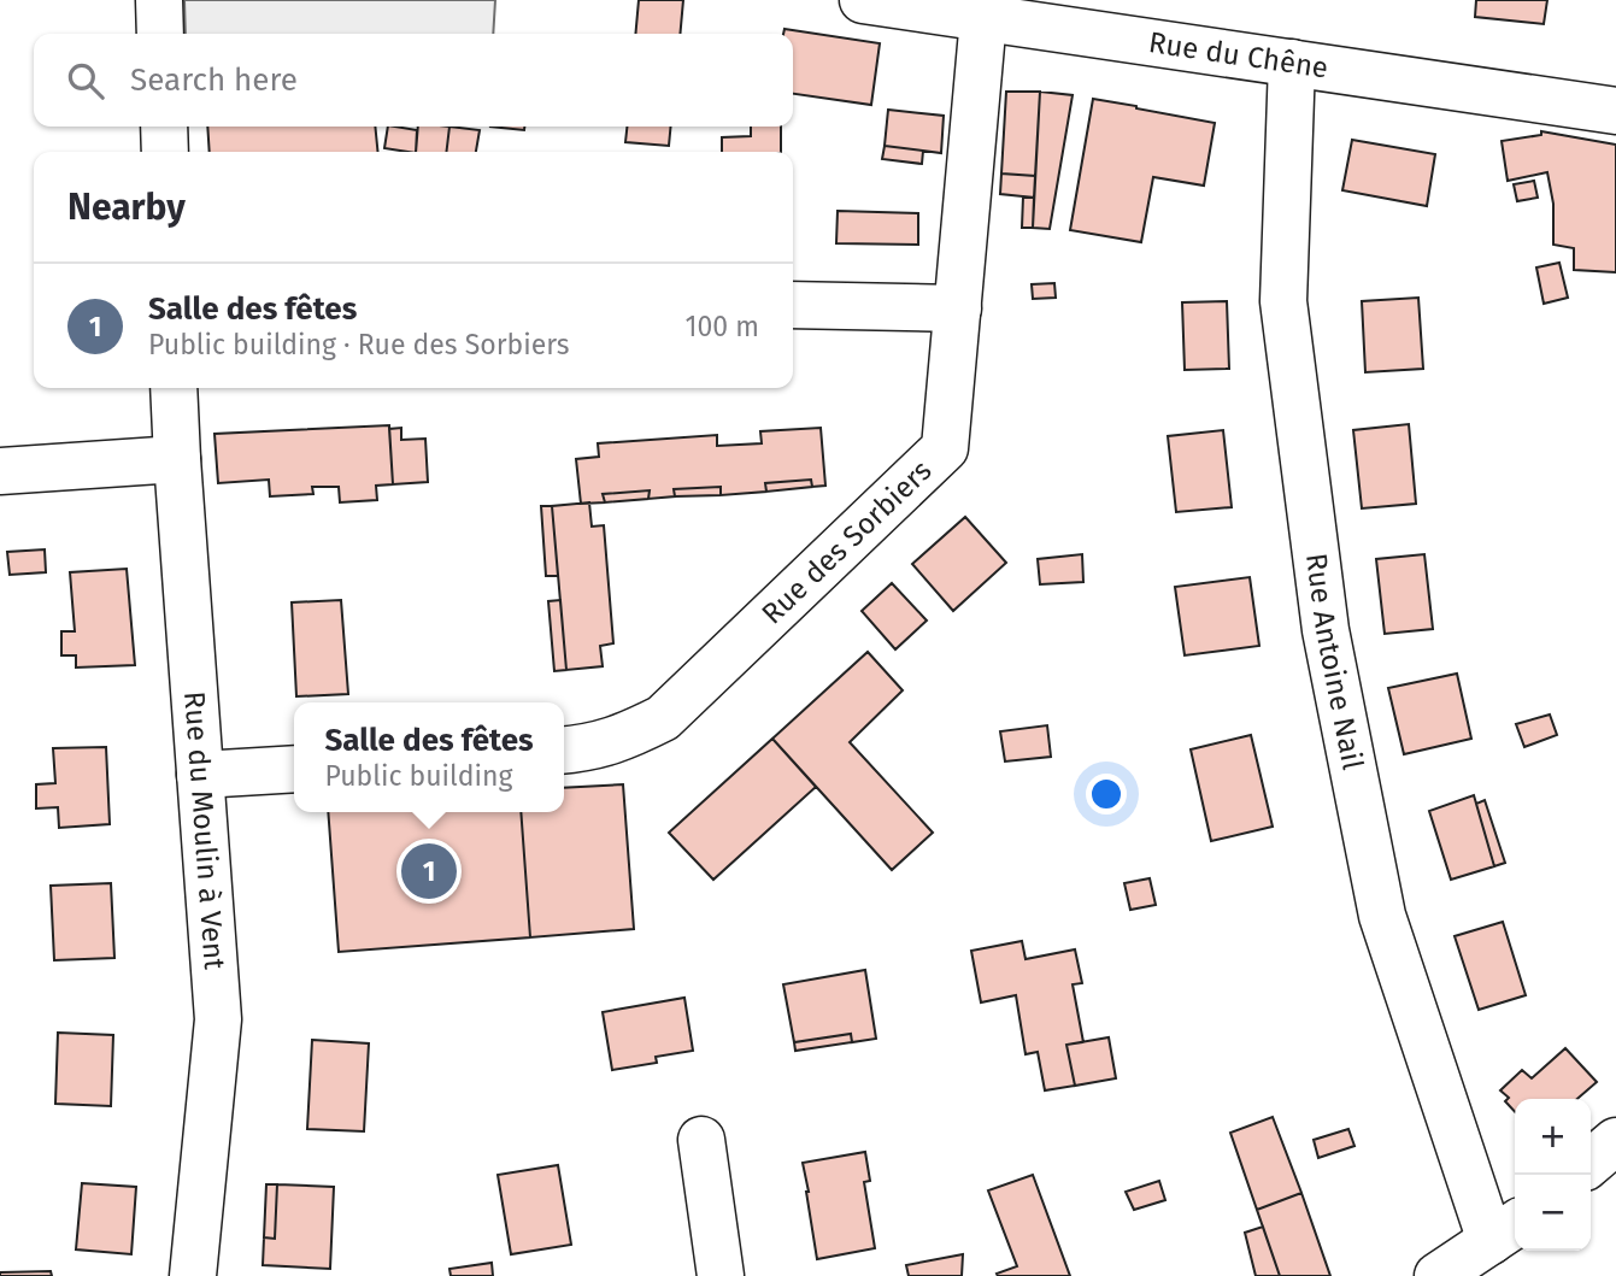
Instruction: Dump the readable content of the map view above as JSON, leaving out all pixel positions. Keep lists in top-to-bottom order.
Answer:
{
  "streets": {
    "street": [
      "Rue du Chêne",
      "Rue des Sorbiers",
      "Rue Antoine Nail",
      "Rue du Moulin à Vent"
    ]
  },
  "crossings": [
    ["Rue du Chêne", "Rue des Sorbiers"],
    ["Rue du Chêne", "Rue Antoine Nail"]
  ],
  "page": {
    "search": "Search here",
    "heading": "Nearby",
    "list": [
      {
        "mark": "1",
        "name": "Salle des fêtes",
        "note": "Public building · Rue des Sorbiers",
        "value": "100 m"
      }
    ],
    "popup": ["Salle des fêtes", "Public building"],
    "pins": "1",
    "map_buttons": ["+", "−"]
  }
}
